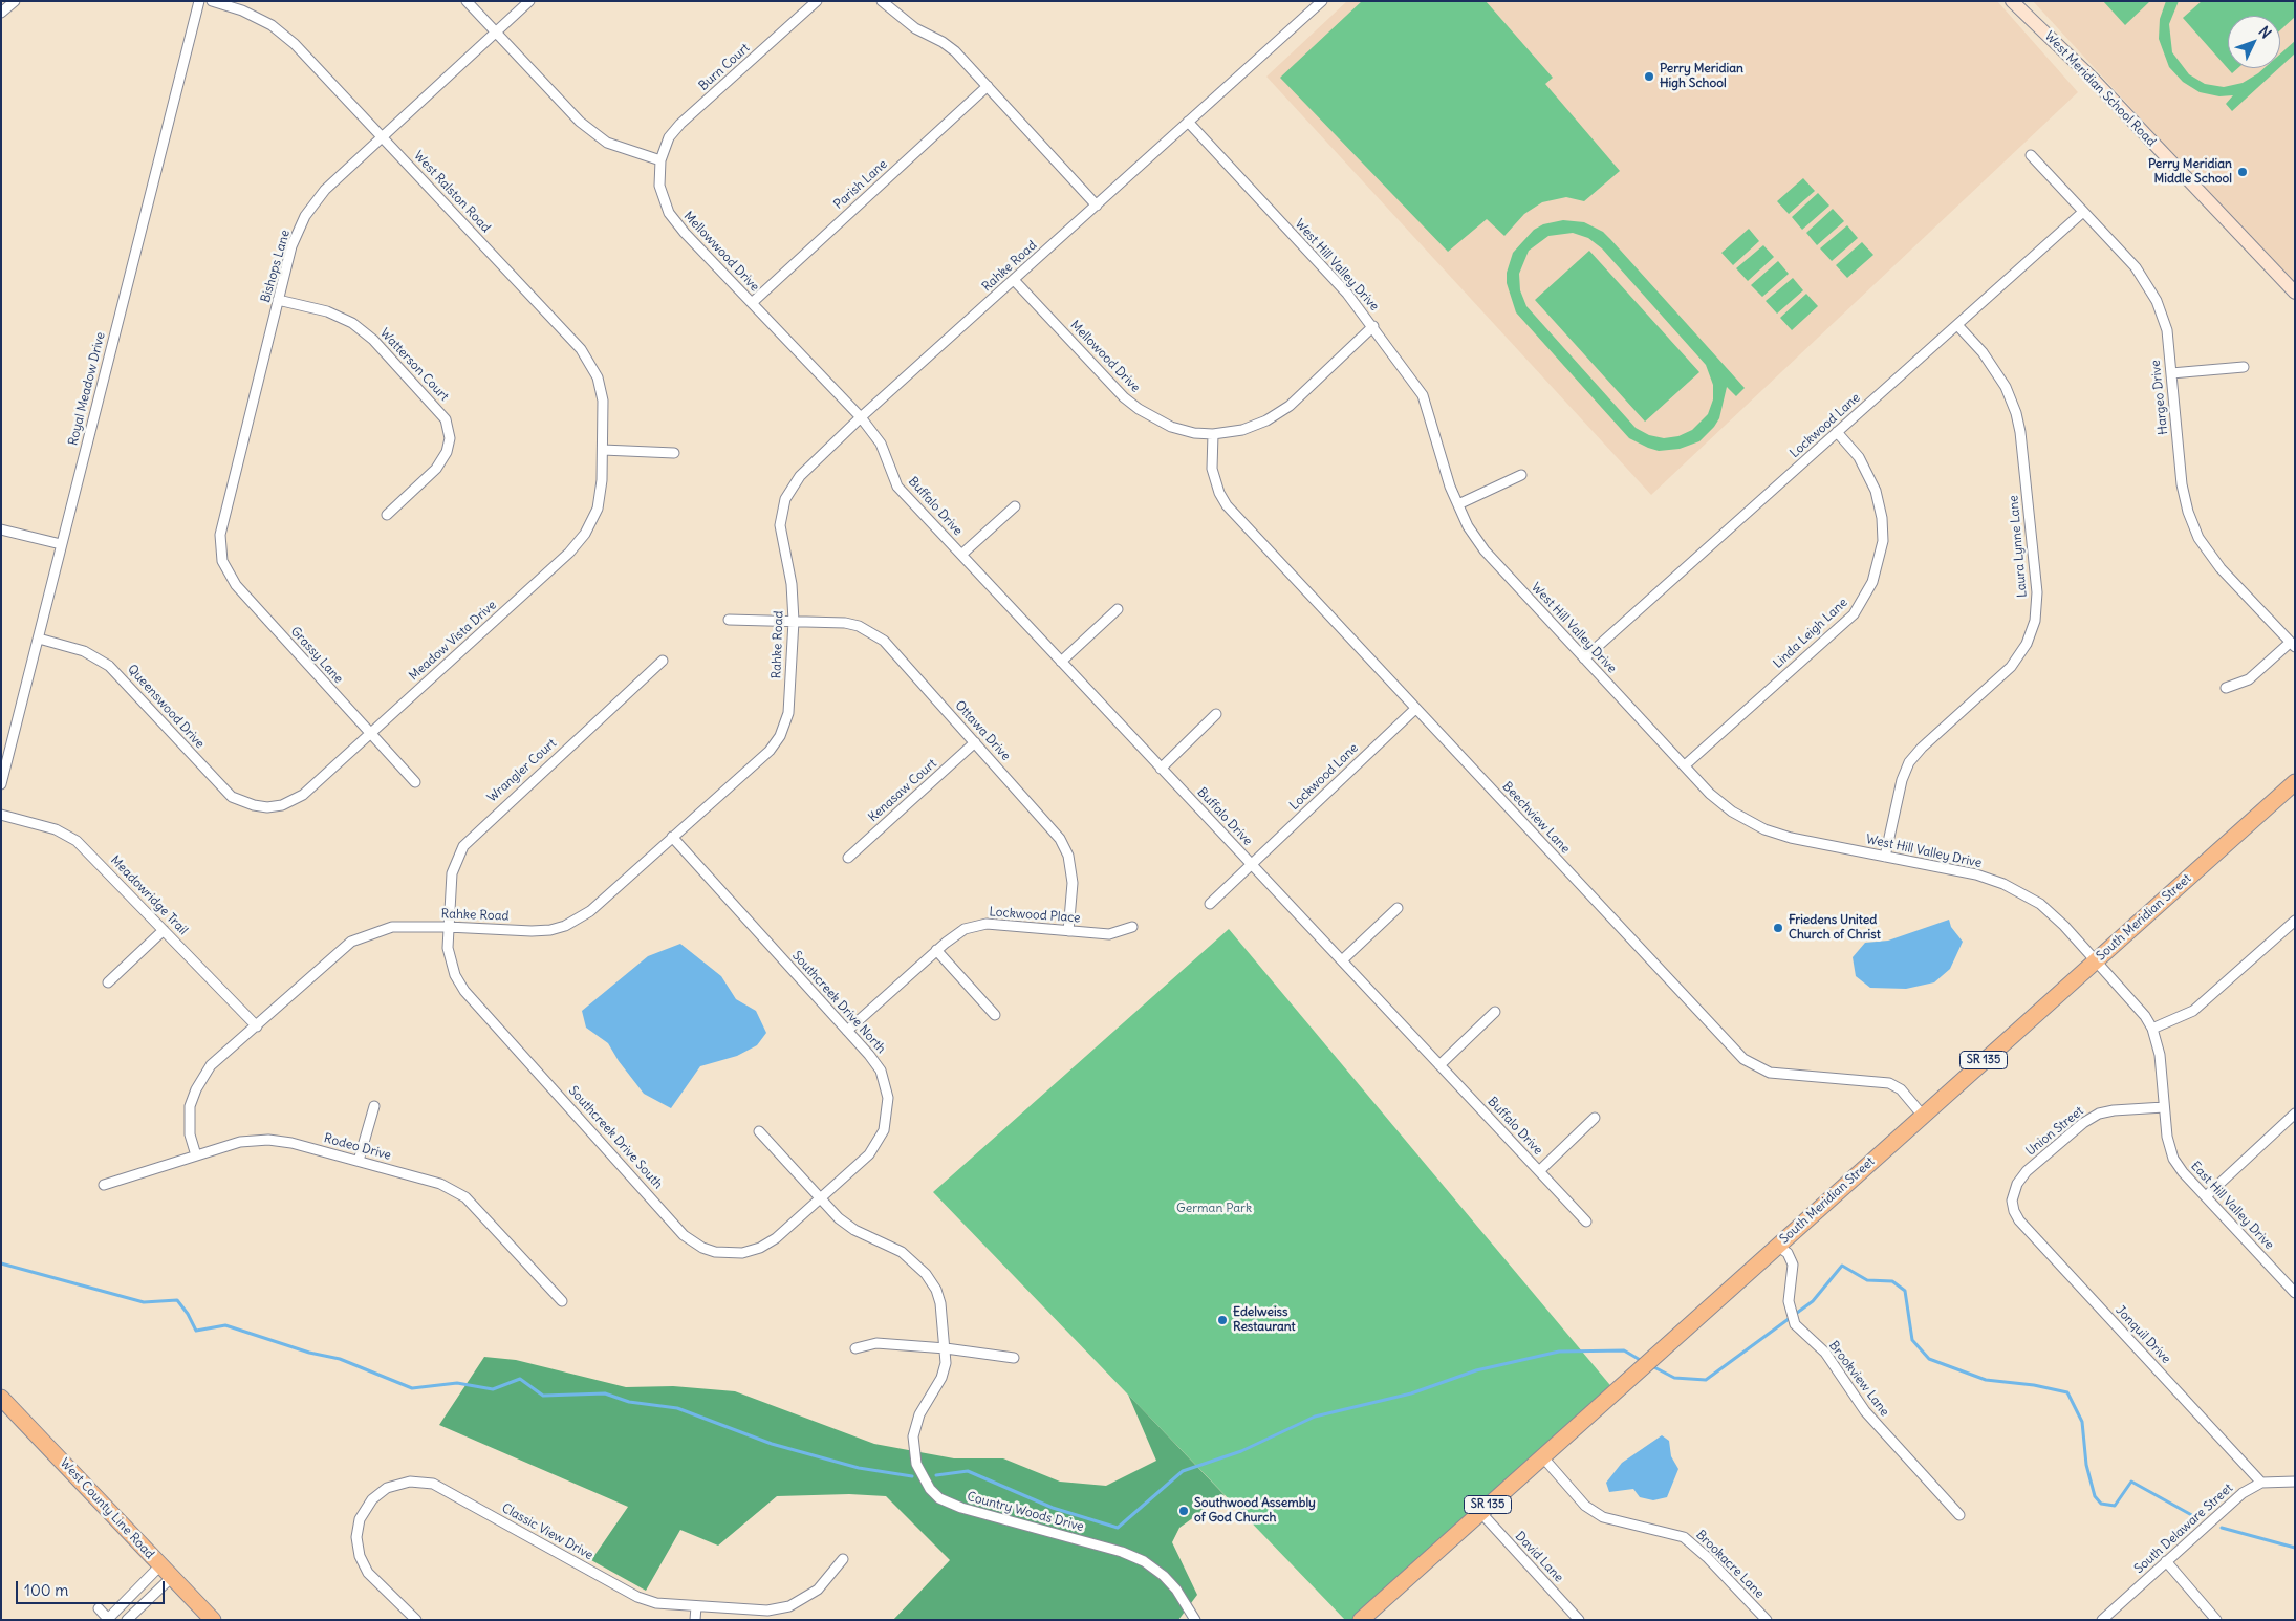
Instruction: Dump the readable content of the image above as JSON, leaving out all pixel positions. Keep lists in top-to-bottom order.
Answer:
{
  "streets": {
    "main road": [
      "West Meridian School Road",
      "South Meridian Street",
      "SR 135",
      "West County Line Road"
    ],
    "street": [
      "Burn Court",
      "Parish Lane",
      "West Ralston Road",
      "Mellowwood Drive",
      "West Hill Valley Drive",
      "Bishops Lane",
      "Rahke Road",
      "Mellowood Drive",
      "Watterson Court",
      "Royal Meadow Drive",
      "Hargeo Drive",
      "Lockwood Lane",
      "Buffalo Drive",
      "Laura Lynne Lane",
      "Linda Leigh Lane",
      "Meadow Vista Drive",
      "Grassy Lane",
      "Queenswood Drive",
      "Ottawa Drive",
      "Wrangler Court",
      "Kenasaw Court",
      "Beechview Lane",
      "Meadowridge Trail",
      "Lockwood Place",
      "Southcreek Drive North",
      "Union Street",
      "Southcreek Drive South",
      "Rodeo Drive",
      "East Hill Valley Drive",
      "Jonquil Drive",
      "Brookview Lane",
      "Country Woods Drive",
      "South Delaware Street",
      "Classic View Drive",
      "David Lane",
      "Brookacre Lane"
    ]
  },
  "crossings": [
    ["Burn Court", "Mellowwood Drive"],
    ["Parish Lane", "Mellowwood Drive"],
    ["West Ralston Road", "Bishops Lane"],
    ["West Ralston Road", "Meadow Vista Drive"],
    ["Mellowwood Drive", "Rahke Road"],
    ["Mellowwood Drive", "Buffalo Drive"],
    ["West Hill Valley Drive", "Rahke Road"],
    ["West Hill Valley Drive", "Mellowood Drive"],
    ["West Hill Valley Drive", "Lockwood Lane"],
    ["West Hill Valley Drive", "Laura Lynne Lane"],
    ["West Hill Valley Drive", "Linda Leigh Lane"],
    ["West Hill Valley Drive", "South Meridian Street"],
    ["West Hill Valley Drive", "East Hill Valley Drive"],
    ["Bishops Lane", "Watterson Court"],
    ["Bishops Lane", "Grassy Lane"],
    ["Rahke Road", "Mellowood Drive"],
    ["Rahke Road", "Buffalo Drive"],
    ["Rahke Road", "Ottawa Drive"],
    ["Rahke Road", "Wrangler Court"],
    ["Rahke Road", "Meadowridge Trail"],
    ["Rahke Road", "Southcreek Drive North"],
    ["Rahke Road", "Southcreek Drive South"],
    ["Rahke Road", "Rodeo Drive"],
    ["Mellowood Drive", "Beechview Lane"],
    ["Royal Meadow Drive", "Queenswood Drive"],
    ["Hargeo Drive", "Lockwood Lane"],
    ["Lockwood Lane", "Buffalo Drive"],
    ["Lockwood Lane", "Laura Lynne Lane"],
    ["Lockwood Lane", "Linda Leigh Lane"],
    ["Lockwood Lane", "Beechview Lane"],
    ["Meadow Vista Drive", "Grassy Lane"],
    ["Meadow Vista Drive", "Queenswood Drive"],
    ["Ottawa Drive", "Kenasaw Court"],
    ["Ottawa Drive", "Lockwood Place"],
    ["Wrangler Court", "Southcreek Drive South"],
    ["Beechview Lane", "South Meridian Street"],
    ["Lockwood Place", "Southcreek Drive North"],
    ["South Meridian Street", "East Hill Valley Drive"],
    ["South Meridian Street", "Brookview Lane"],
    ["South Meridian Street", "David Lane"],
    ["South Meridian Street", "Brookacre Lane"],
    ["Southcreek Drive North", "Southcreek Drive South"],
    ["Southcreek Drive North", "Country Woods Drive"],
    ["Union Street", "East Hill Valley Drive"],
    ["Union Street", "Jonquil Drive"],
    ["Southcreek Drive South", "Country Woods Drive"],
    ["Jonquil Drive", "South Delaware Street"]
  ],
  "parks": ["German Park"],
  "places": [
    "Perry Meridian High School",
    "Perry Meridian Middle School",
    "Friedens United Church of Christ",
    "Edelweiss Restaurant",
    "Southwood Assembly of God Church"
  ],
  "scale_bar": "100 m",
  "north": "top right"
}
